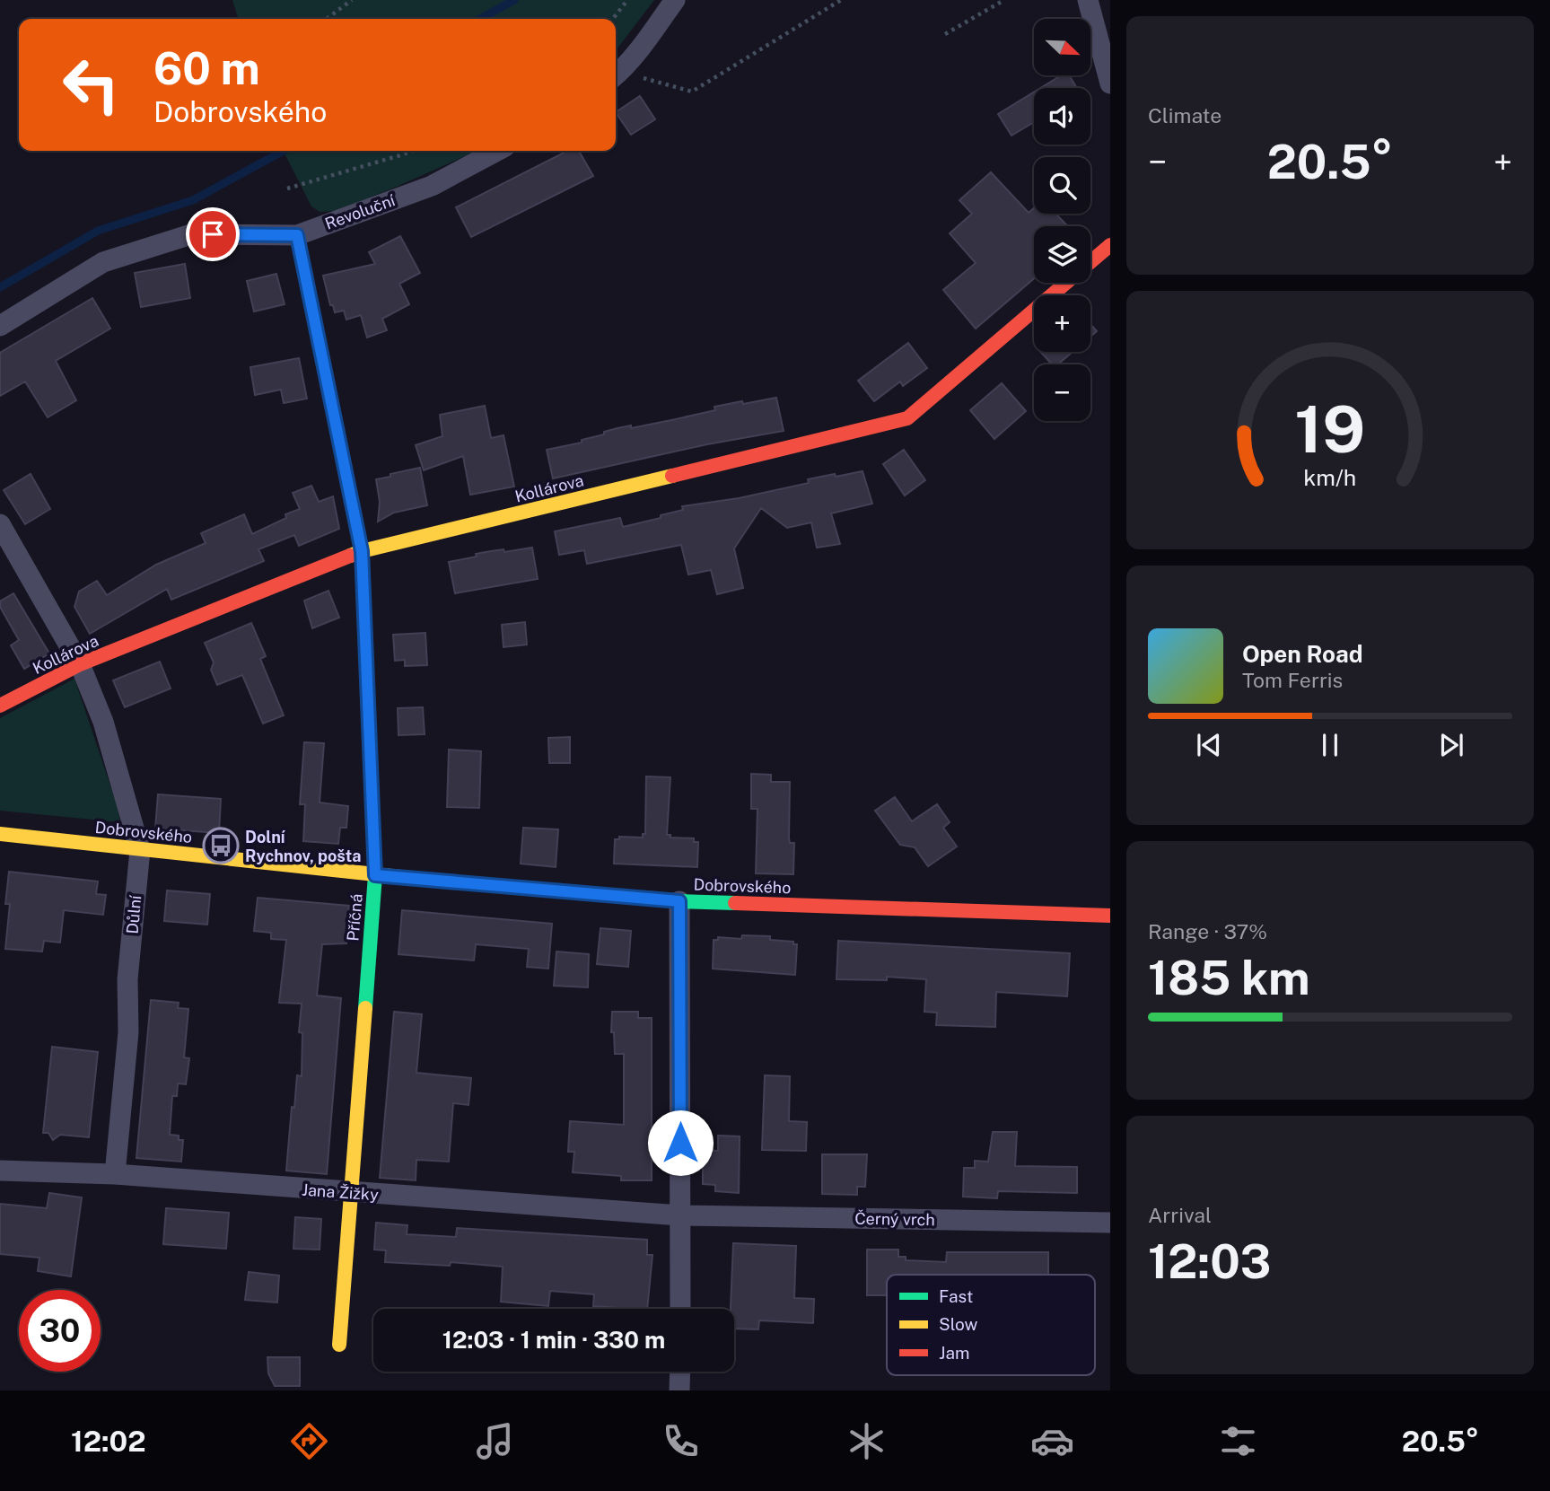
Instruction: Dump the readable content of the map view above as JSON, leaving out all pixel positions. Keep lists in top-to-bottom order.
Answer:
{
  "streets": {
    "street": [
      "Revoluční",
      "Kollárova",
      "Dobrovského",
      "Důlní",
      "Příčná",
      "Jana Žižky",
      "Černý vrch"
    ]
  },
  "crossings": [
    ["Revoluční", "Příčná"],
    ["Kollárova", "Důlní"],
    ["Kollárova", "Příčná"],
    ["Dobrovského", "Důlní"],
    ["Dobrovského", "Příčná"],
    ["Důlní", "Jana Žižky"],
    ["Příčná", "Jana Žižky"],
    ["Jana Žižky", "Černý vrch"]
  ],
  "places": {
    "bus stop": ["Dolní Rychnov, pošta"]
  },
  "legend": ["Fast", "Slow", "Jam"],
  "north": "bottom right",
  "page": {
    "tile": [
      "Climate",
      ["Range · 37%", "185 km"],
      ["Arrival", "12:03"]
    ],
    "map_buttons": ["+", "−"],
    "turn": ["60 m", "Dobrovského"],
    "heat": ["−", "20.5°", "+"],
    "song": ["Open Road", "Tom Ferris"],
    "limit": "30",
    "trip": "12:03 · 1 min · 330 m",
    "tabs": ["12:02", "20.5°"],
    "gauge": ["19", "km/h"]
  }
}
